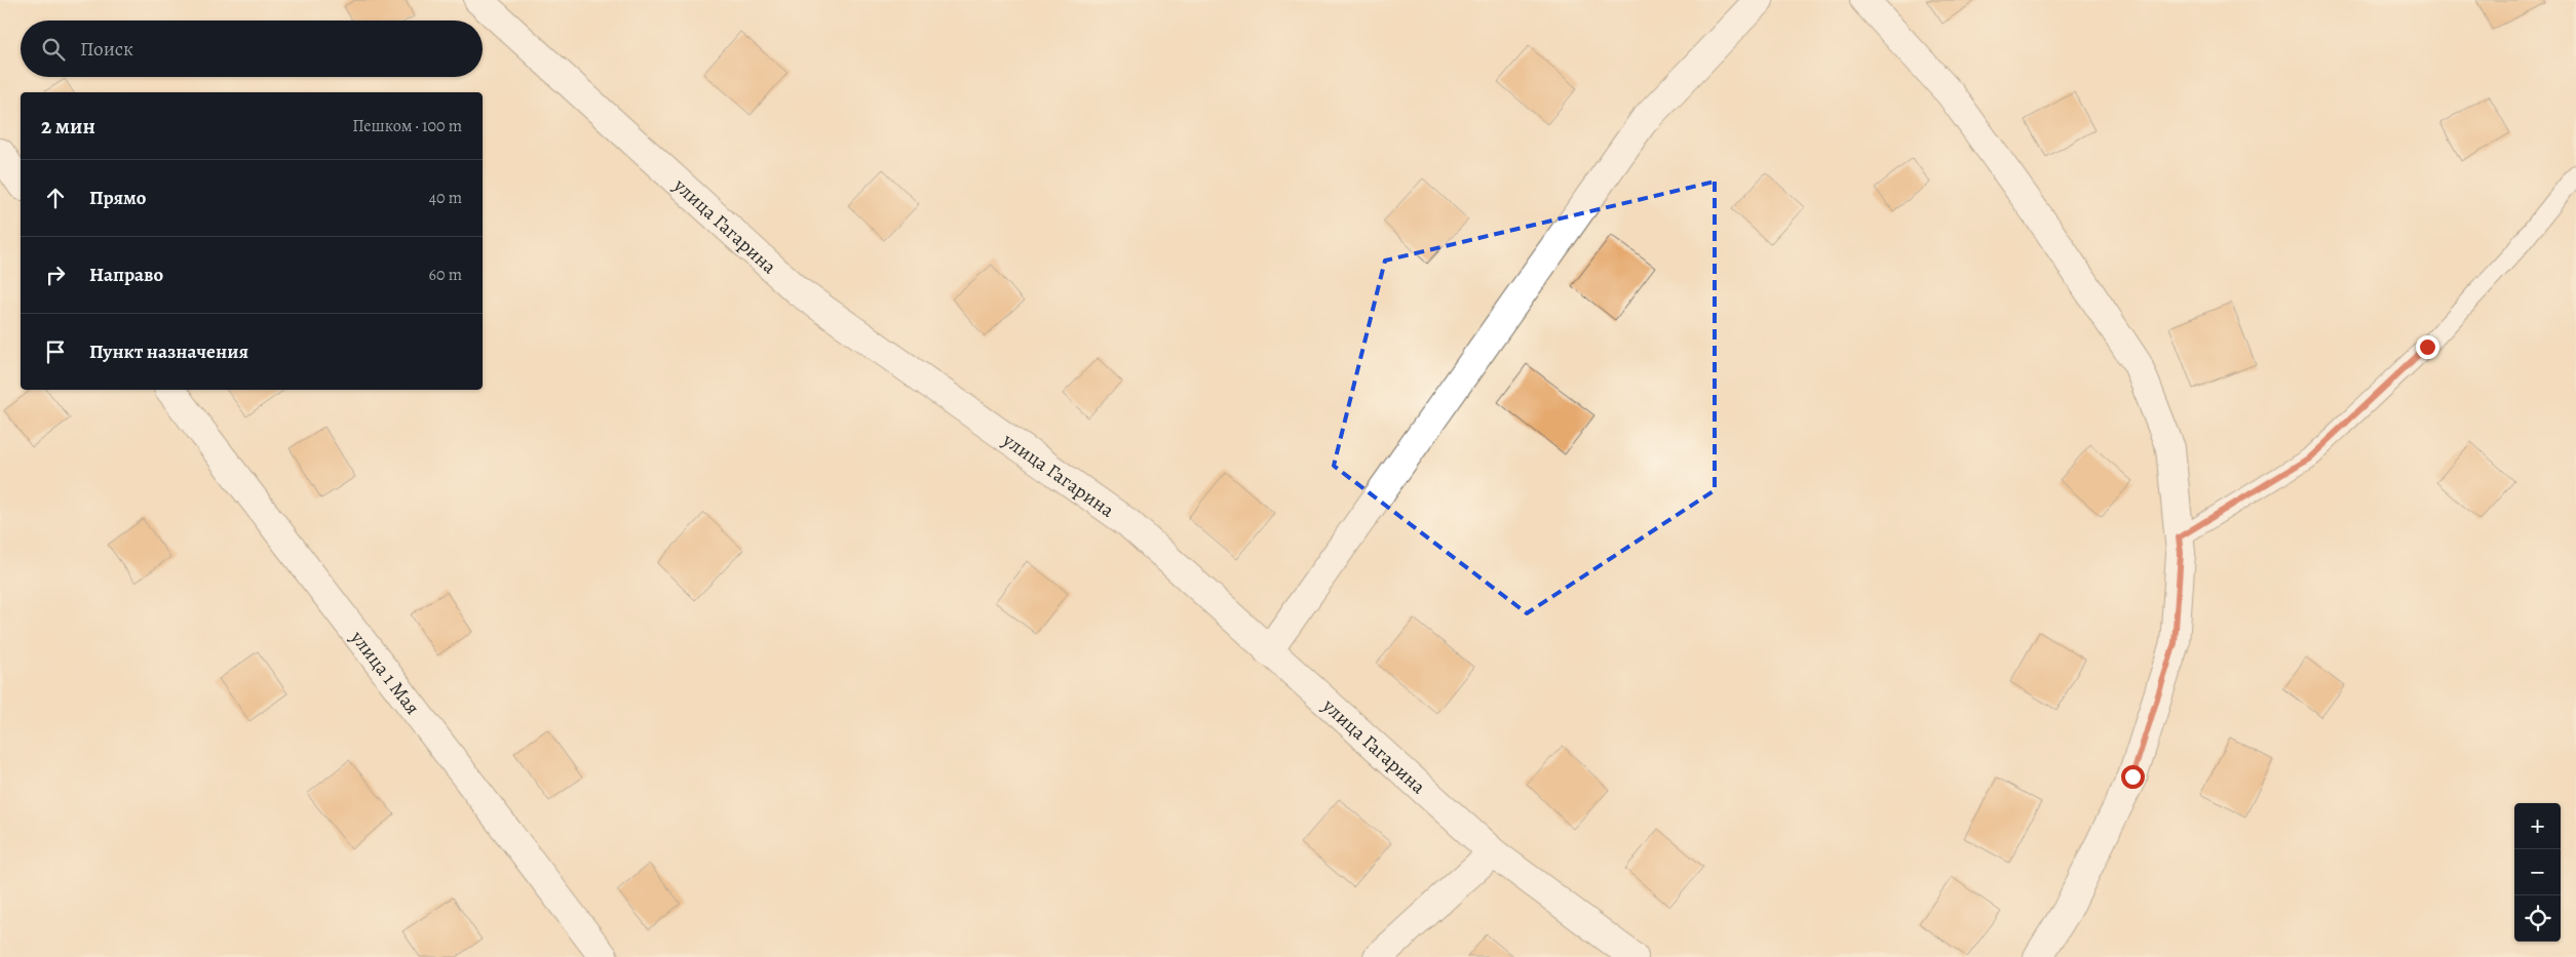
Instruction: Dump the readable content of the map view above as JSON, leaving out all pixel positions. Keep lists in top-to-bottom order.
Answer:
{
  "streets": {
    "street": ["улица Гагарина", "улица 1 Мая"]
  },
  "page": {
    "search": "Поиск",
    "heading": ["2 мин", "Пешком · 100 m"],
    "list": [
      ["Прямо", "40 m"],
      ["Направо", "60 m"],
      "Пункт назначения"
    ],
    "map_buttons": ["+", "−"]
  }
}
